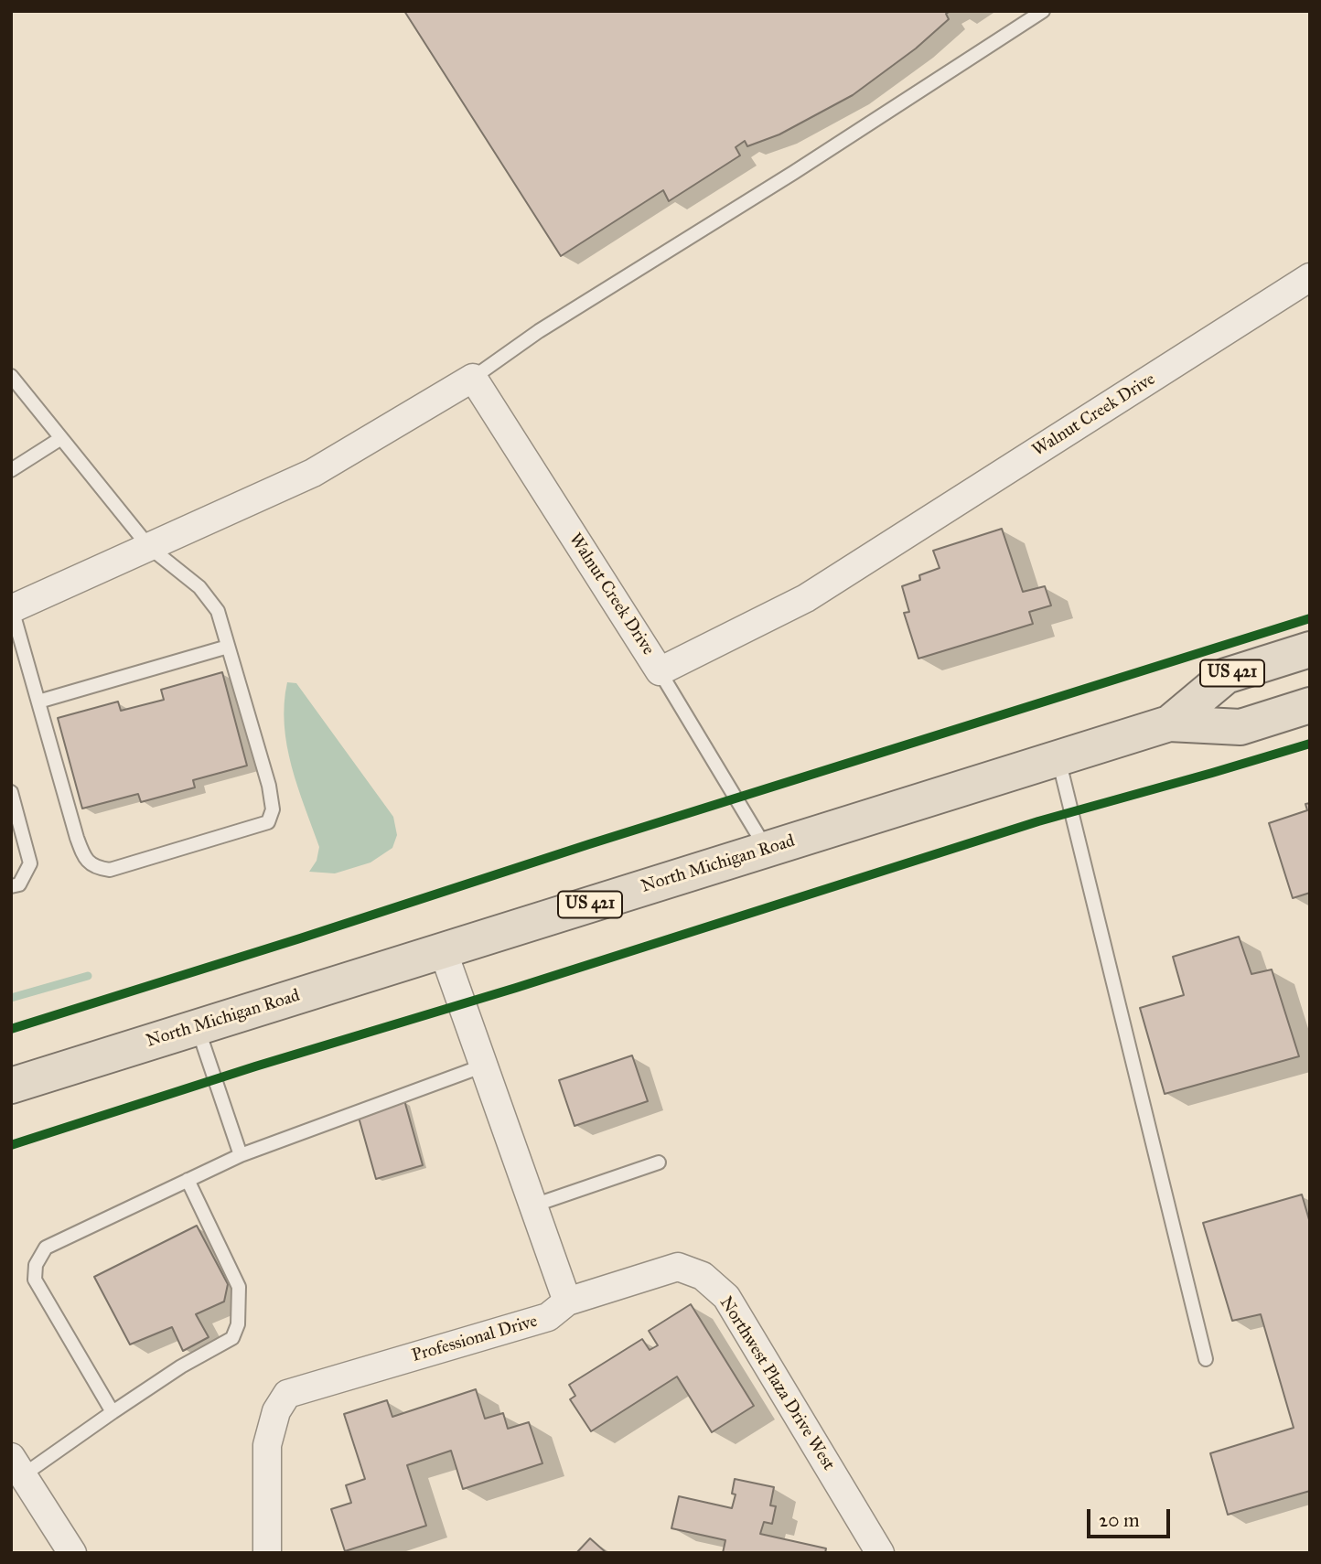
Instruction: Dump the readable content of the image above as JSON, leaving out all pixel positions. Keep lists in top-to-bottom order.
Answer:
{
  "streets": {
    "main road": ["US 421", "North Michigan Road"],
    "street": ["Walnut Creek Drive", "Professional Drive", "Northwest Plaza Drive West"]
  },
  "crossings": [
    ["Professional Drive", "Northwest Plaza Drive West"]
  ],
  "scale_bar": "20 m"
}
